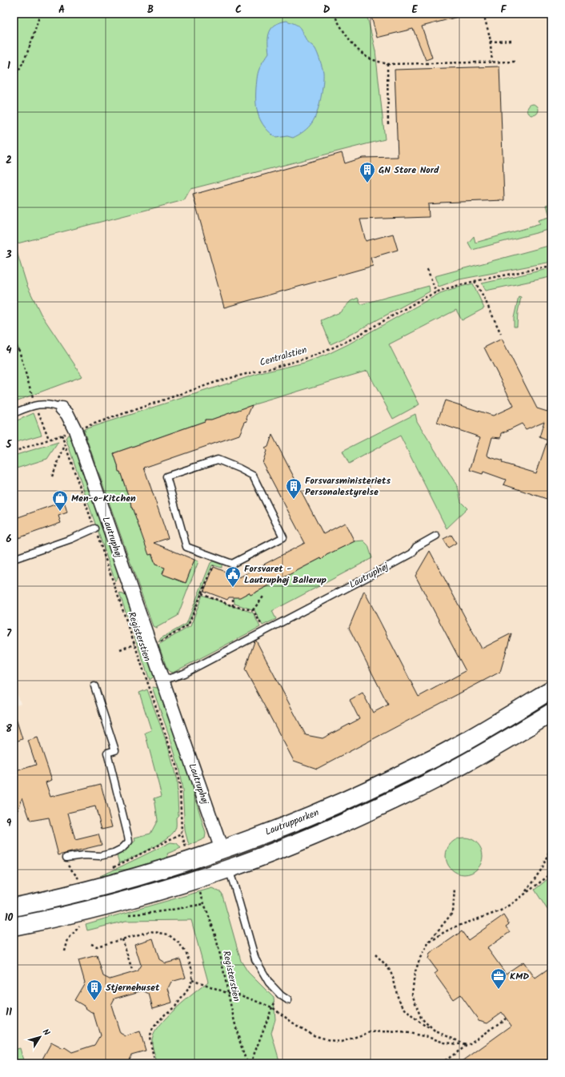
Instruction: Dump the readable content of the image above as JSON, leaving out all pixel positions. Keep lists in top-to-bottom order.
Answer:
{
  "streets": {
    "street": ["Lautruphøj", "Lautrupparken"],
    "path": ["Centralstien", "Registerstien"]
  },
  "crossings": [
    ["Centralstien", "Lautruphøj"],
    ["Centralstien", "Registerstien"],
    ["Lautruphøj", "Lautrupparken"]
  ],
  "places": {
    "building": ["GN Store Nord", "Forsvarsministeriets Personalestyrelse", "Stjernehuset"],
    "shop": ["Men-o-Kitchen"],
    "public building": ["Forsvaret - Lautruphøj Ballerup"],
    "office": ["KMD"]
  },
  "north": "top right",
  "grid": {
    "columns": [
      "A",
      "B",
      "C",
      "D",
      "E",
      "F"
    ],
    "rows": [
      "1",
      "2",
      "3",
      "4",
      "5",
      "6",
      "7",
      "8",
      "9",
      "10",
      "11"
    ]
  }
}
